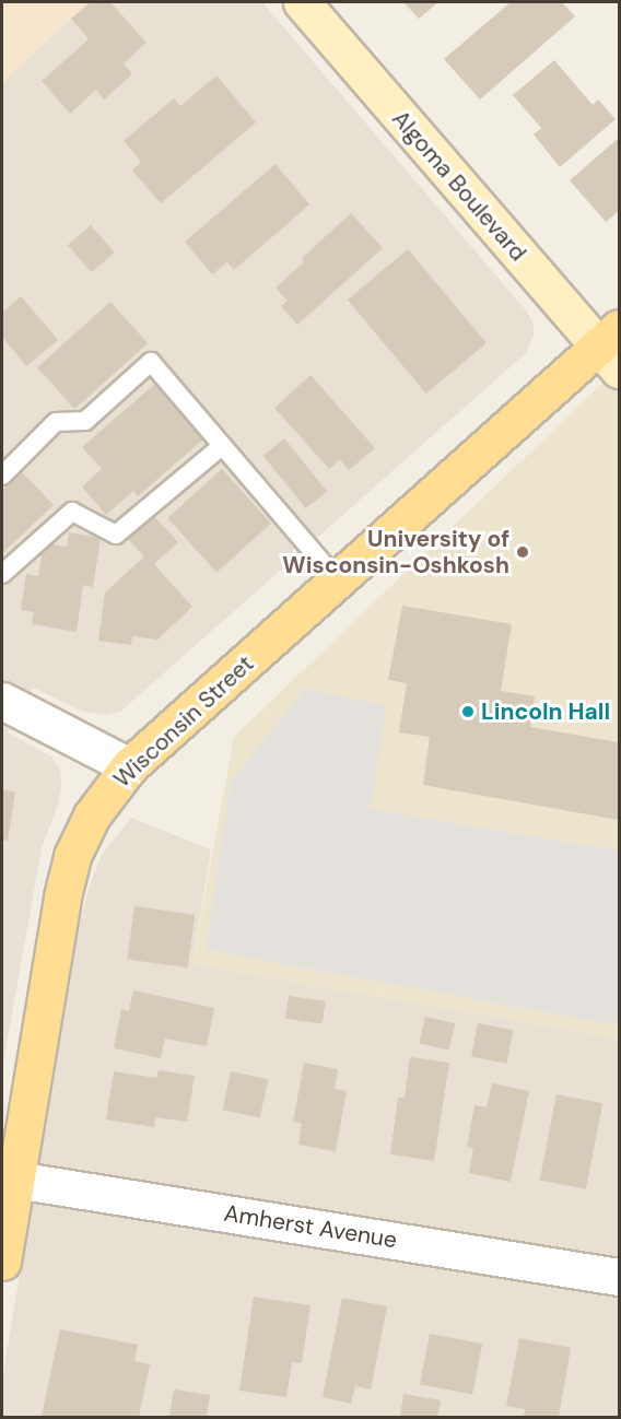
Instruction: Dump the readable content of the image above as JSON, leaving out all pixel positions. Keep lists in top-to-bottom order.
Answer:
{
  "streets": {
    "main road": ["Algoma Boulevard", "Wisconsin Street"],
    "street": ["Amherst Avenue"]
  },
  "crossings": [
    ["Algoma Boulevard", "Wisconsin Street"],
    ["Wisconsin Street", "Amherst Avenue"]
  ],
  "places": ["University of Wisconsin-Oshkosh", "Lincoln Hall"]
}
